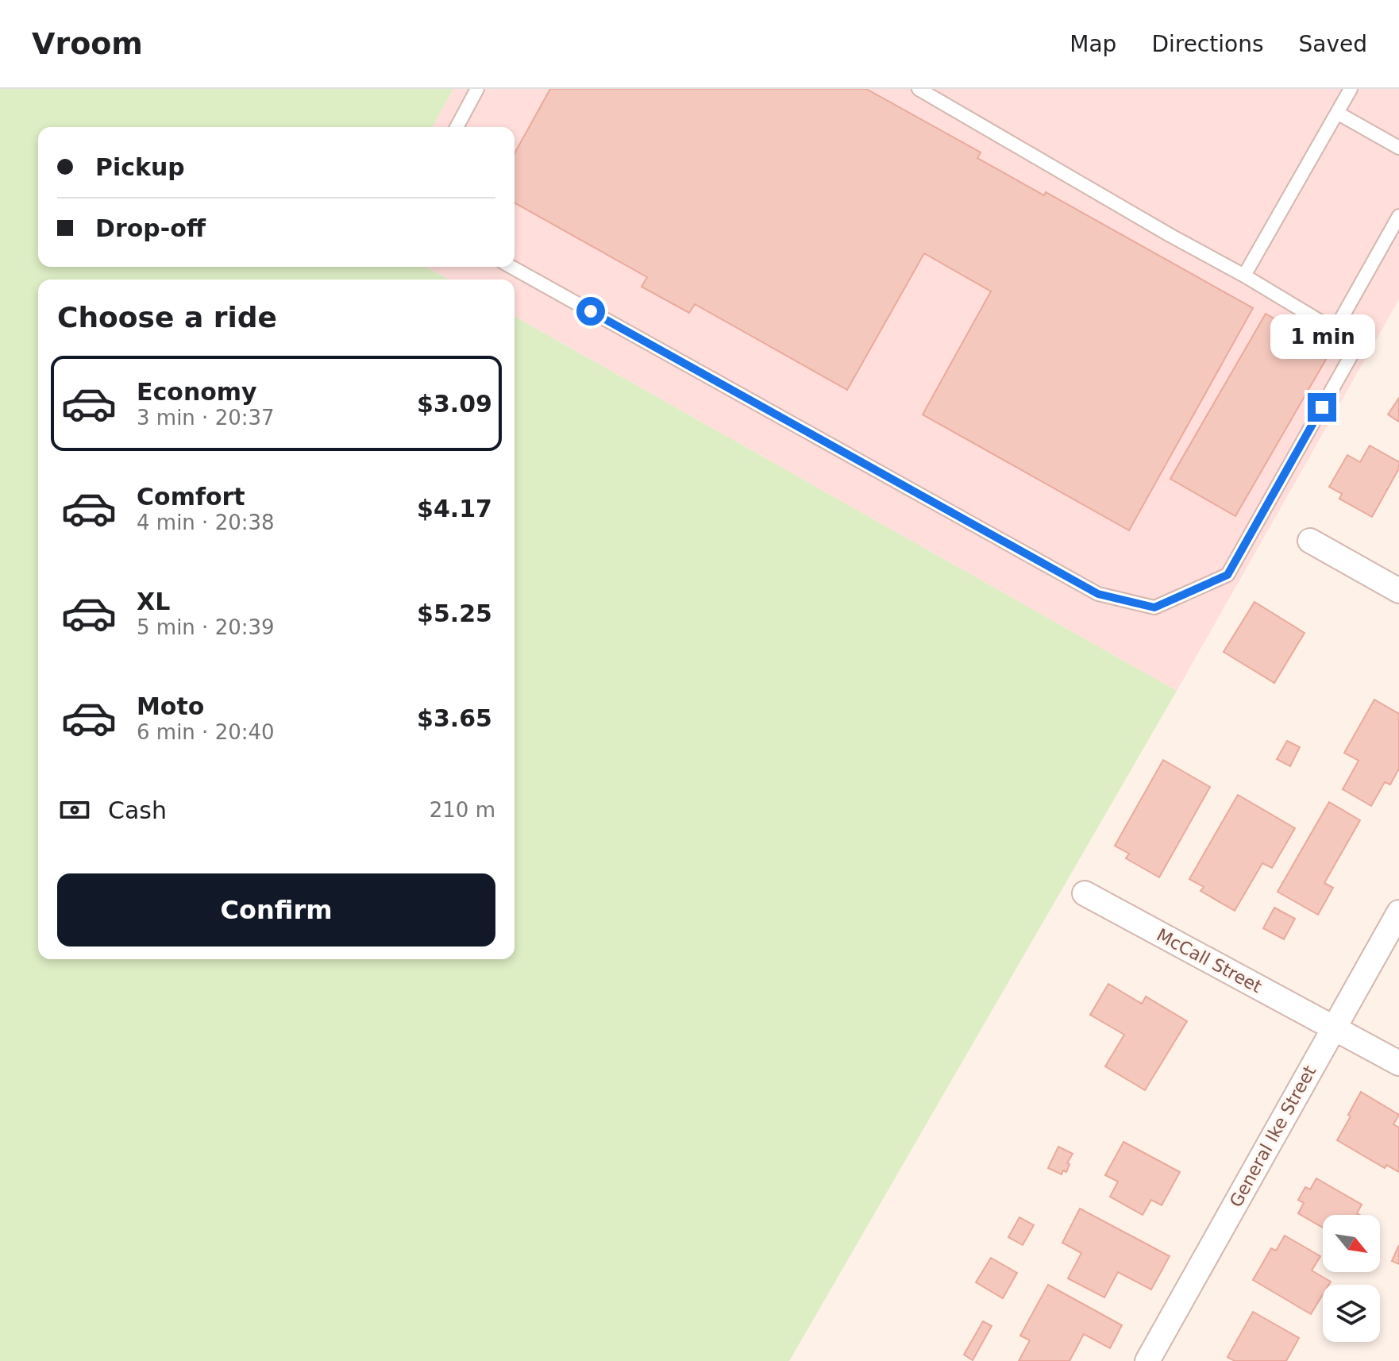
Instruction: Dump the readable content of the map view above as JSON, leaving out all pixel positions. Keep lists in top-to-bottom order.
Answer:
{
  "streets": {
    "street": ["McCall Street", "General Ike Street"]
  },
  "crossings": [
    ["McCall Street", "General Ike Street"]
  ],
  "north": "bottom right",
  "page": {
    "header": "Vroom",
    "nav": ["Map", "Directions", "Saved"],
    "banner": ["Pickup", "Drop-off"],
    "heading": "Choose a ride",
    "bubble": "1 min",
    "list": [
      {
        "name": "Economy",
        "note": "3 min · 20:37",
        "value": "$3.09"
      },
      {
        "name": "Comfort",
        "note": "4 min · 20:38",
        "value": "$4.17"
      },
      {
        "name": "XL",
        "note": "5 min · 20:39",
        "value": "$5.25"
      },
      {
        "name": "Moto",
        "note": "6 min · 20:40",
        "value": "$3.65"
      }
    ],
    "pay": ["Cash", "210 m"],
    "buttons": "Confirm"
  }
}
